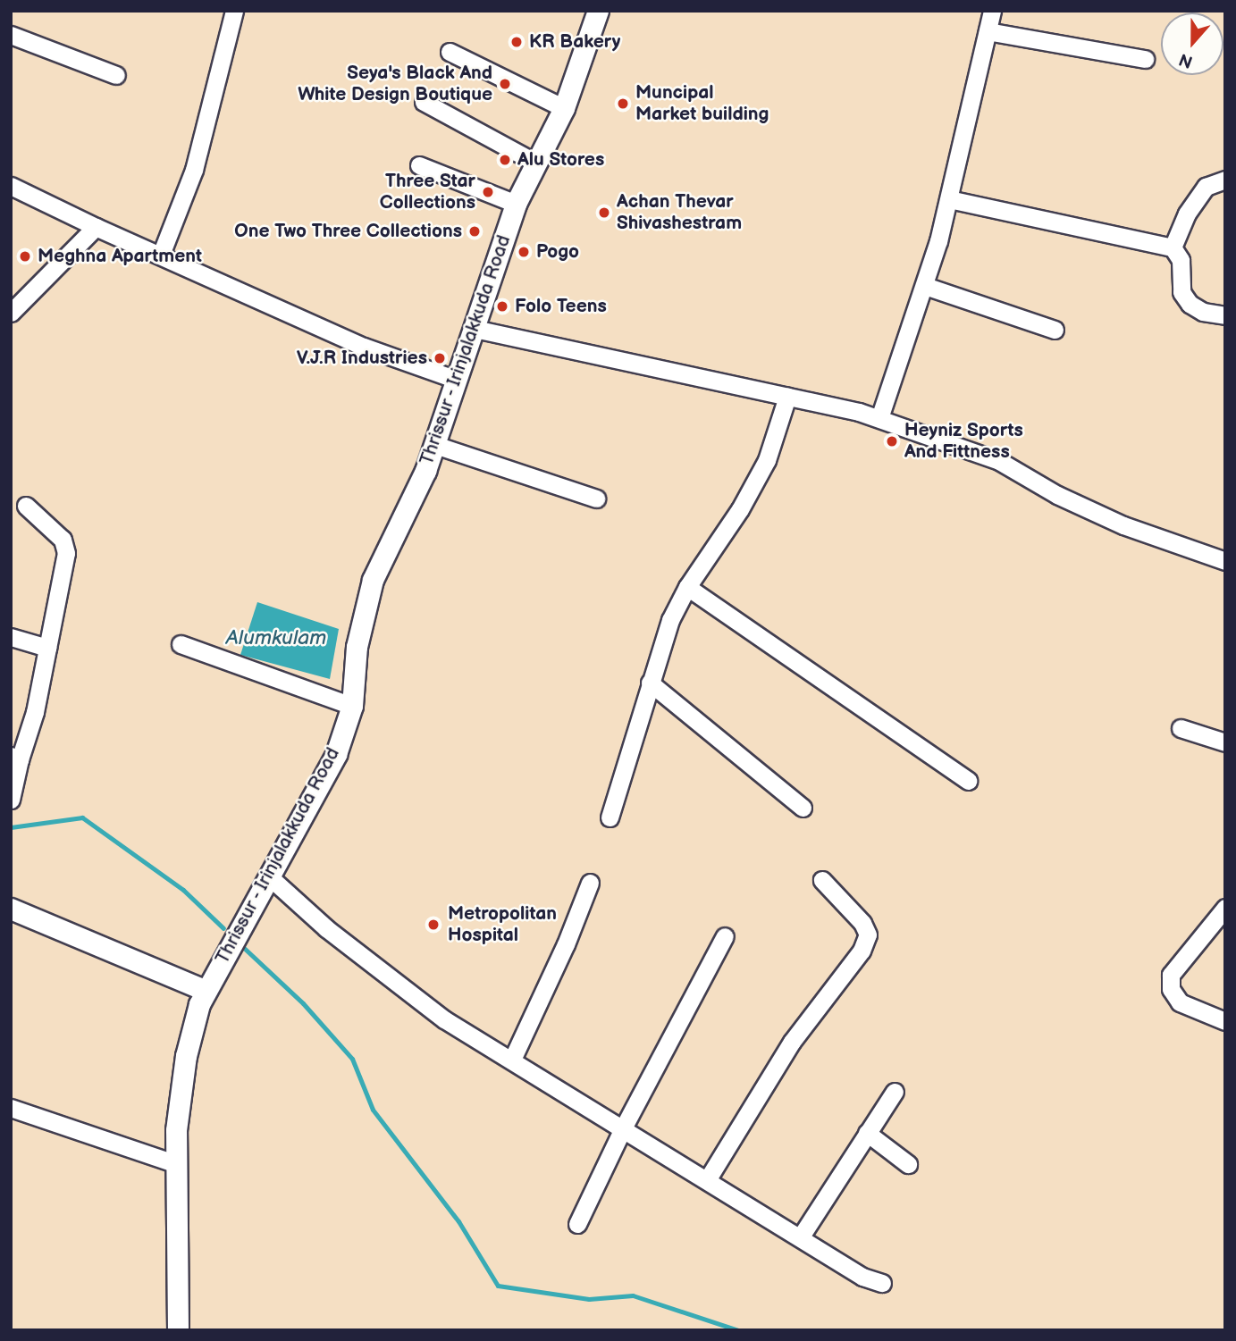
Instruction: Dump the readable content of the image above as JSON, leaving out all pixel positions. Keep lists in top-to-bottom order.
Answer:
{
  "streets": {
    "main road": ["Thrissur - Irinjalakkuda Road"]
  },
  "water": ["Alumkulam"],
  "places": [
    "KR Bakery",
    "Seya's Black And White Design Boutique",
    "Muncipal Market building",
    "Alu Stores",
    "Three Star Collections",
    "Achan Thevar Shivashestram",
    "One Two Three Collections",
    "Pogo",
    "Meghna Apartment",
    "Folo Teens",
    "V.J.R Industries",
    "Heyniz Sports And Fittness",
    "Metropolitan Hospital"
  ],
  "north": "bottom"
}
